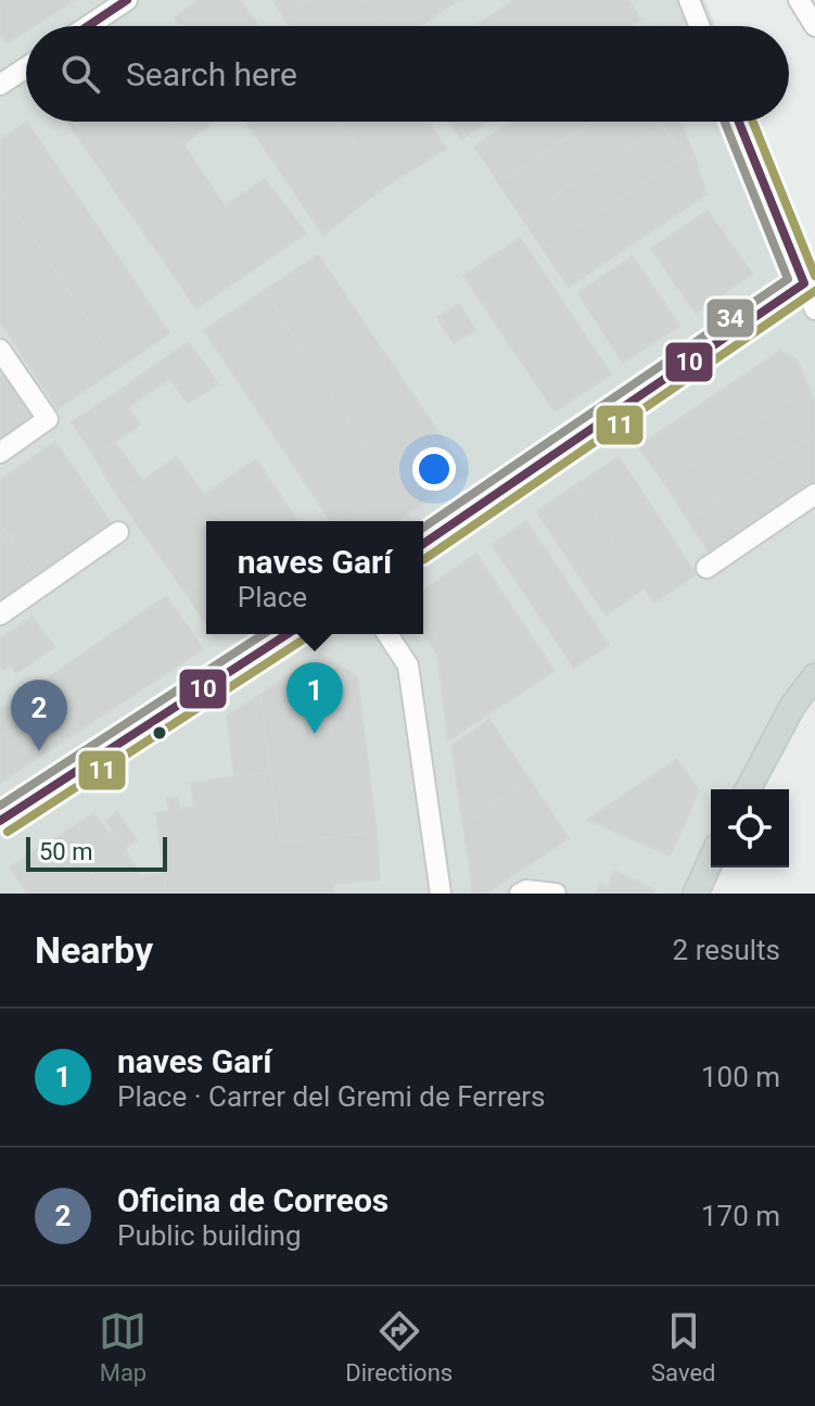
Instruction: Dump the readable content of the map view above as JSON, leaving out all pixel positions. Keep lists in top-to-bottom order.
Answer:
{
  "lines": ["transit line 10", "transit line 11", "transit line 34"],
  "scale_bar": "50 m",
  "page": {
    "search": "Search here",
    "popup": ["naves Garí", "Place"],
    "pins": ["1", "2"],
    "scale": "50 m",
    "heading": ["Nearby", "2 results"],
    "list": [
      {
        "mark": "1",
        "name": "naves Garí",
        "note": "Place · Carrer del Gremi de Ferrers",
        "value": "100 m"
      },
      {
        "mark": "2",
        "name": "Oficina de Correos",
        "note": "Public building",
        "value": "170 m"
      }
    ],
    "nav": ["Map", "Directions", "Saved"]
  }
}
